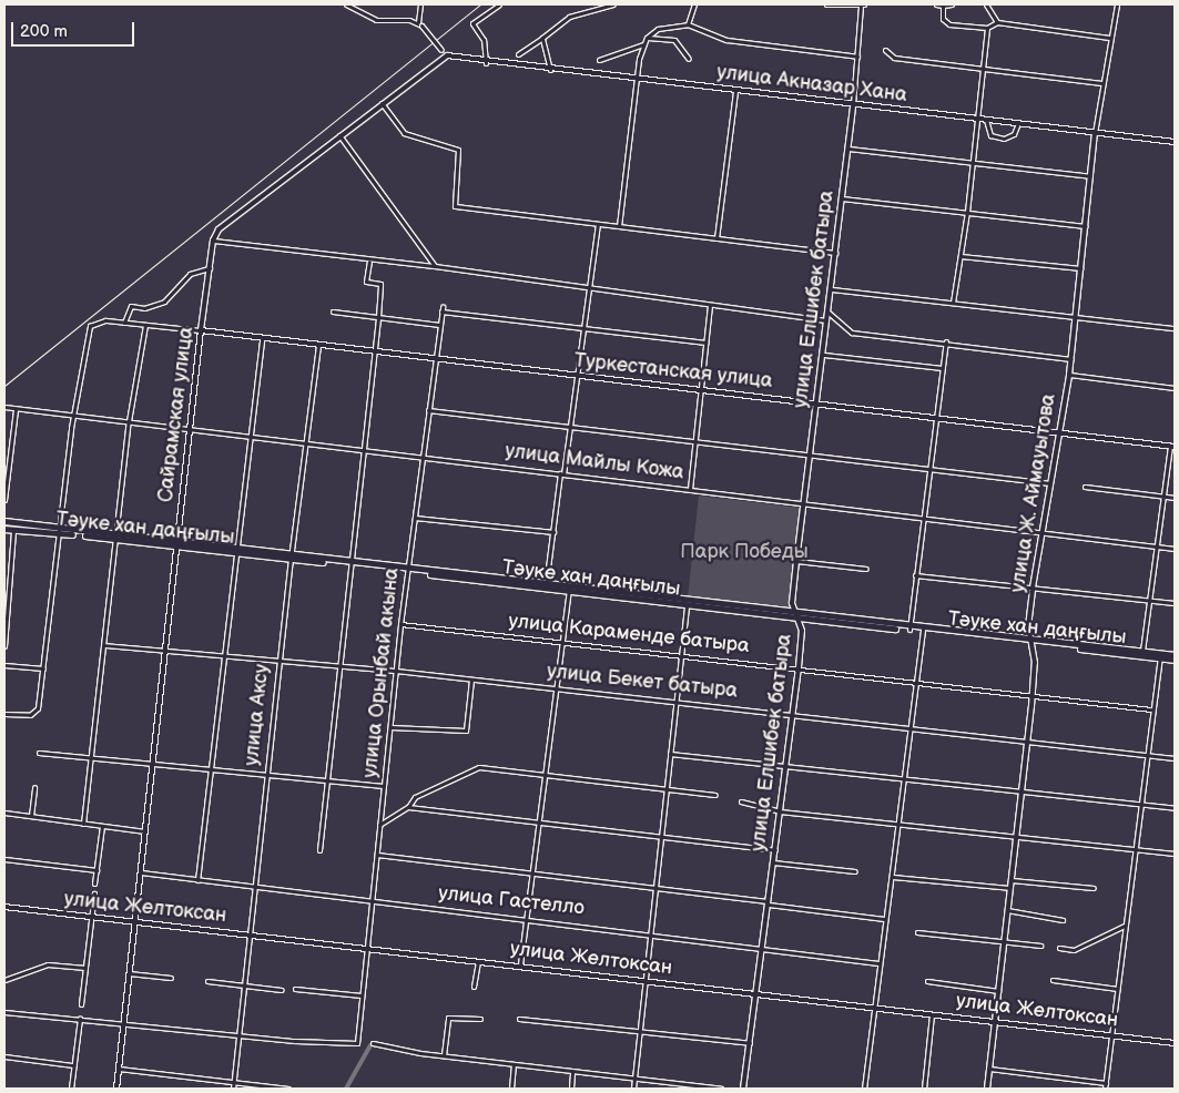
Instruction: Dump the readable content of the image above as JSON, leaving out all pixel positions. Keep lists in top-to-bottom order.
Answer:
{
  "streets": {
    "main road": [
      "улица Акназар Хана",
      "улица Елшибек батыра",
      "Туркестанская улица",
      "Сайрамская улица",
      "улица Ж. Аймауытова",
      "Тәуке хан даңғылы",
      "улица Желтоксан"
    ],
    "street": [
      "улица Майлы Кожа",
      "улица Караменде батыра",
      "улица Орынбай акына",
      "улица Бекет батыра",
      "улица Аксу",
      "улица Гастелло"
    ]
  },
  "crossings": [
    ["улица Акназар Хана", "улица Елшибек батыра"],
    ["улица Акназар Хана", "улица Ж. Аймауытова"],
    ["улица Елшибек батыра", "Туркестанская улица"],
    ["улица Елшибек батыра", "улица Майлы Кожа"],
    ["улица Елшибек батыра", "Тәуке хан даңғылы"],
    ["улица Елшибек батыра", "улица Караменде батыра"],
    ["улица Елшибек батыра", "улица Бекет батыра"],
    ["улица Елшибек батыра", "улица Гастелло"],
    ["улица Елшибек батыра", "улица Желтоксан"],
    ["Туркестанская улица", "Сайрамская улица"],
    ["Туркестанская улица", "улица Ж. Аймауытова"],
    ["Туркестанская улица", "улица Орынбай акына"],
    ["Туркестанская улица", "улица Аксу"],
    ["Сайрамская улица", "улица Майлы Кожа"],
    ["Сайрамская улица", "Тәуке хан даңғылы"],
    ["Сайрамская улица", "улица Бекет батыра"],
    ["Сайрамская улица", "улица Гастелло"],
    ["Сайрамская улица", "улица Желтоксан"],
    ["улица Майлы Кожа", "улица Ж. Аймауытова"],
    ["улица Майлы Кожа", "улица Орынбай акына"],
    ["улица Майлы Кожа", "улица Аксу"],
    ["улица Ж. Аймауытова", "Тәуке хан даңғылы"],
    ["улица Ж. Аймауытова", "улица Караменде батыра"],
    ["улица Ж. Аймауытова", "улица Бекет батыра"],
    ["улица Ж. Аймауытова", "улица Желтоксан"],
    ["Тәуке хан даңғылы", "улица Орынбай акына"],
    ["Тәуке хан даңғылы", "улица Аксу"],
    ["улица Караменде батыра", "улица Орынбай акына"],
    ["улица Орынбай акына", "улица Бекет батыра"],
    ["улица Орынбай акына", "улица Аксу"],
    ["улица Орынбай акына", "улица Гастелло"],
    ["улица Орынбай акына", "улица Желтоксан"],
    ["улица Бекет батыра", "улица Аксу"],
    ["улица Аксу", "улица Гастелло"],
    ["улица Аксу", "улица Желтоксан"]
  ],
  "parks": ["Парк Победы"],
  "scale_bar": "200 m"
}
